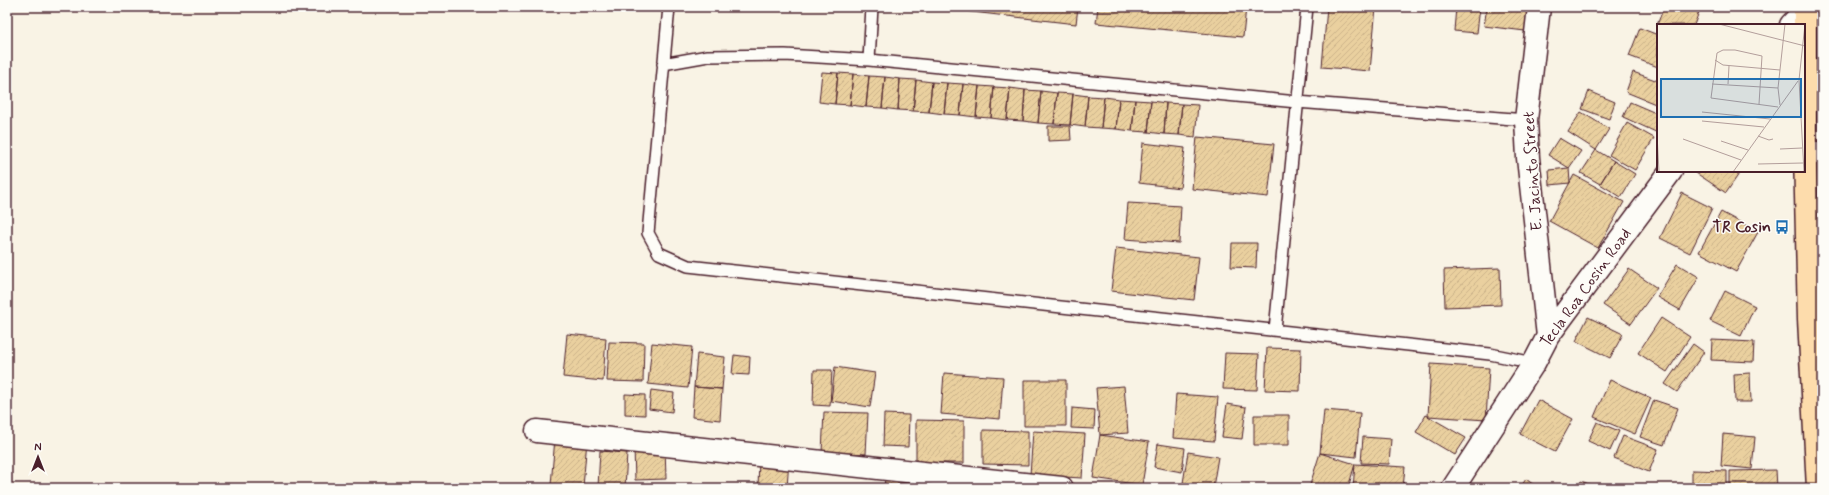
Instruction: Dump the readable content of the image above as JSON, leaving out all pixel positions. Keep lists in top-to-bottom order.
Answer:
{
  "streets": {
    "street": ["E. Jacinto Street", "Tecla Roa Cosin Road"]
  },
  "crossings": [
    ["E. Jacinto Street", "Tecla Roa Cosin Road"]
  ],
  "places": {
    "bus stop": ["TR Cosin"]
  },
  "north": "top"
}
